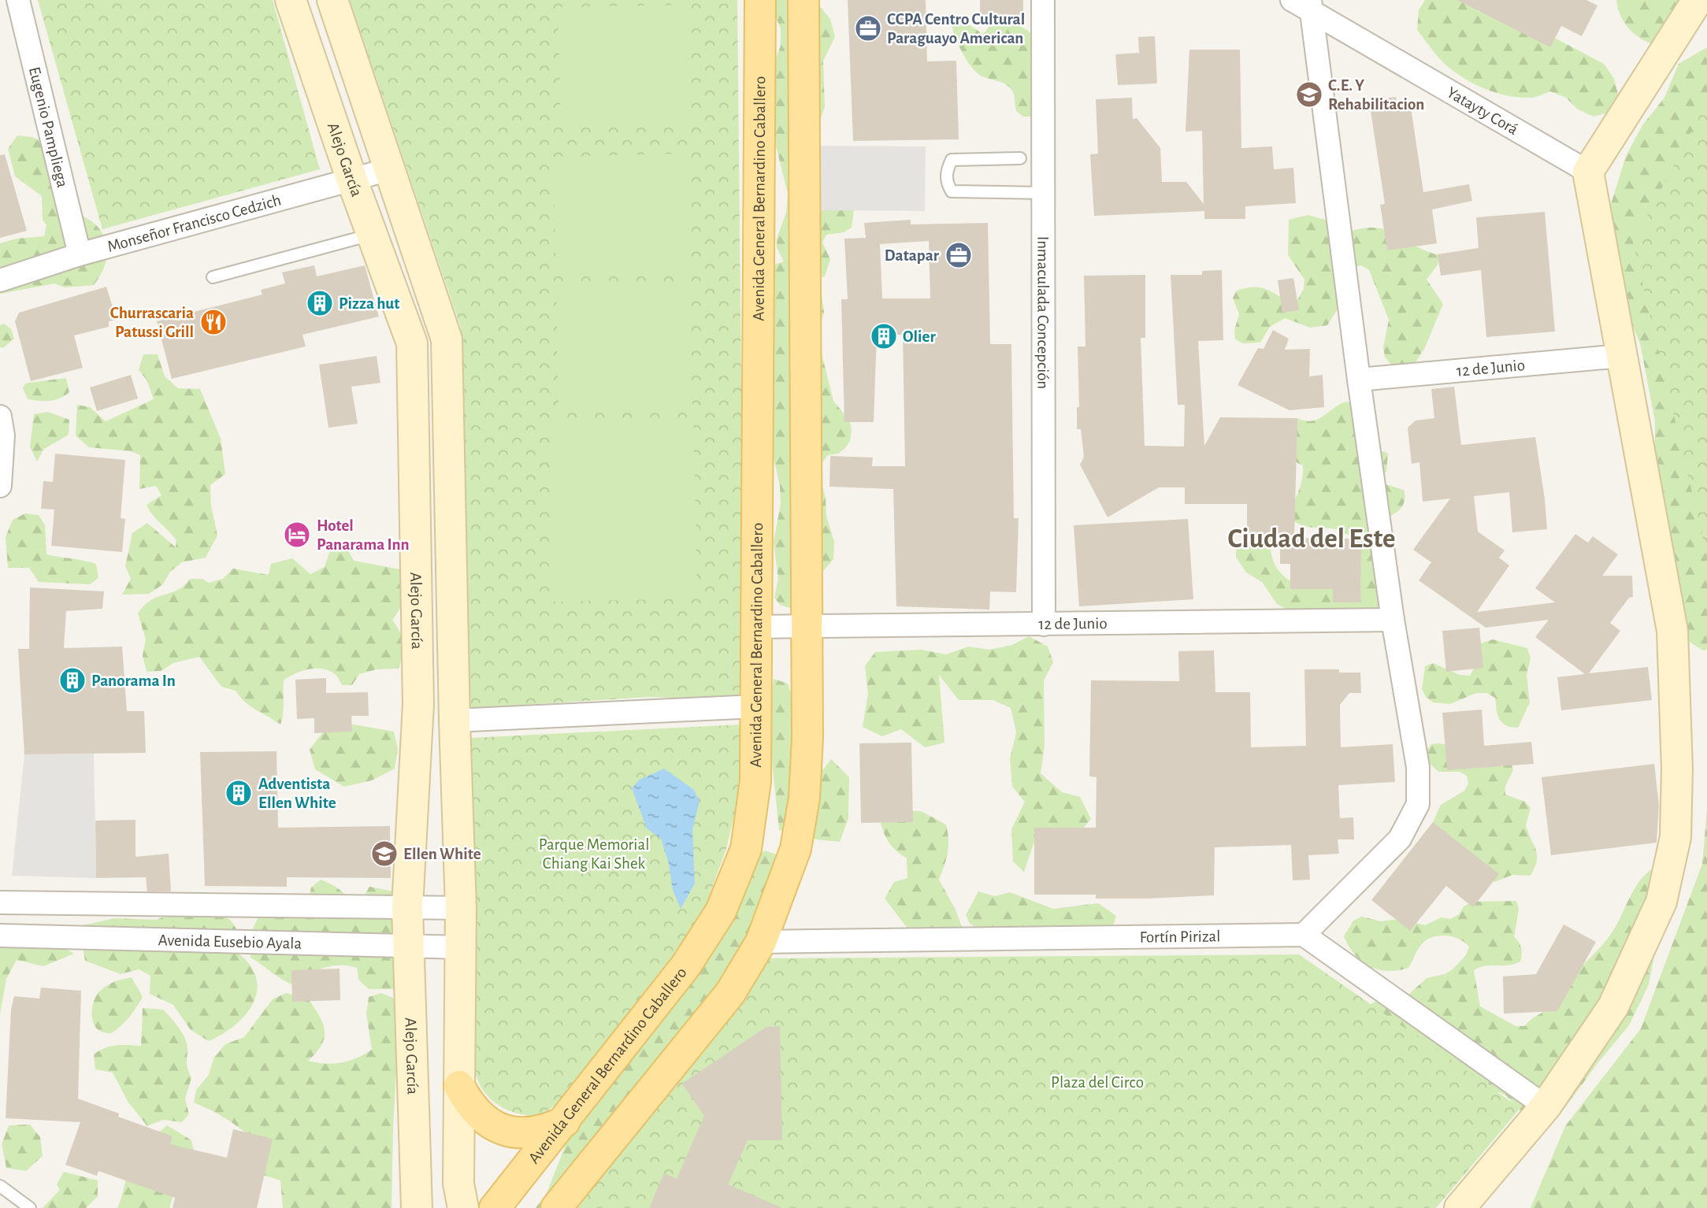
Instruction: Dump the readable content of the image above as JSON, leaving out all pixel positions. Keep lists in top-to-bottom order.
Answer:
{
  "streets": {
    "main road": ["Avenida General Bernardino Caballero"],
    "street": [
      "Yatayty Corá",
      "Eugenio Pampliega",
      "Alejo García",
      "Monseñor Francisco Cedzich",
      "Inmaculada Concepción",
      "12 de Junio",
      "Fortín Pirizal",
      "Avenida Eusebio Ayala"
    ]
  },
  "crossings": [
    ["Eugenio Pampliega", "Monseñor Francisco Cedzich"],
    ["Alejo García", "Monseñor Francisco Cedzich"],
    ["Alejo García", "Avenida Eusebio Ayala"],
    ["Avenida General Bernardino Caballero", "12 de Junio"],
    ["Inmaculada Concepción", "12 de Junio"]
  ],
  "districts": ["Ciudad del Este"],
  "parks": ["Parque Memorial Chiang Kai Shek", "Plaza del Circo"],
  "places": {
    "office": ["CCPA Centro Cultural Paraguayo American", "Datapar"],
    "school or university": ["C.E. Y Rehabilitacion", "Ellen White"],
    "building": [
      "Pizza hut",
      "Olier",
      "Panorama In",
      "Adventista Ellen White"
    ],
    "restaurant": ["Churrascaria Patussi Grill"],
    "hotel": ["Hotel Panarama Inn"]
  }
}
